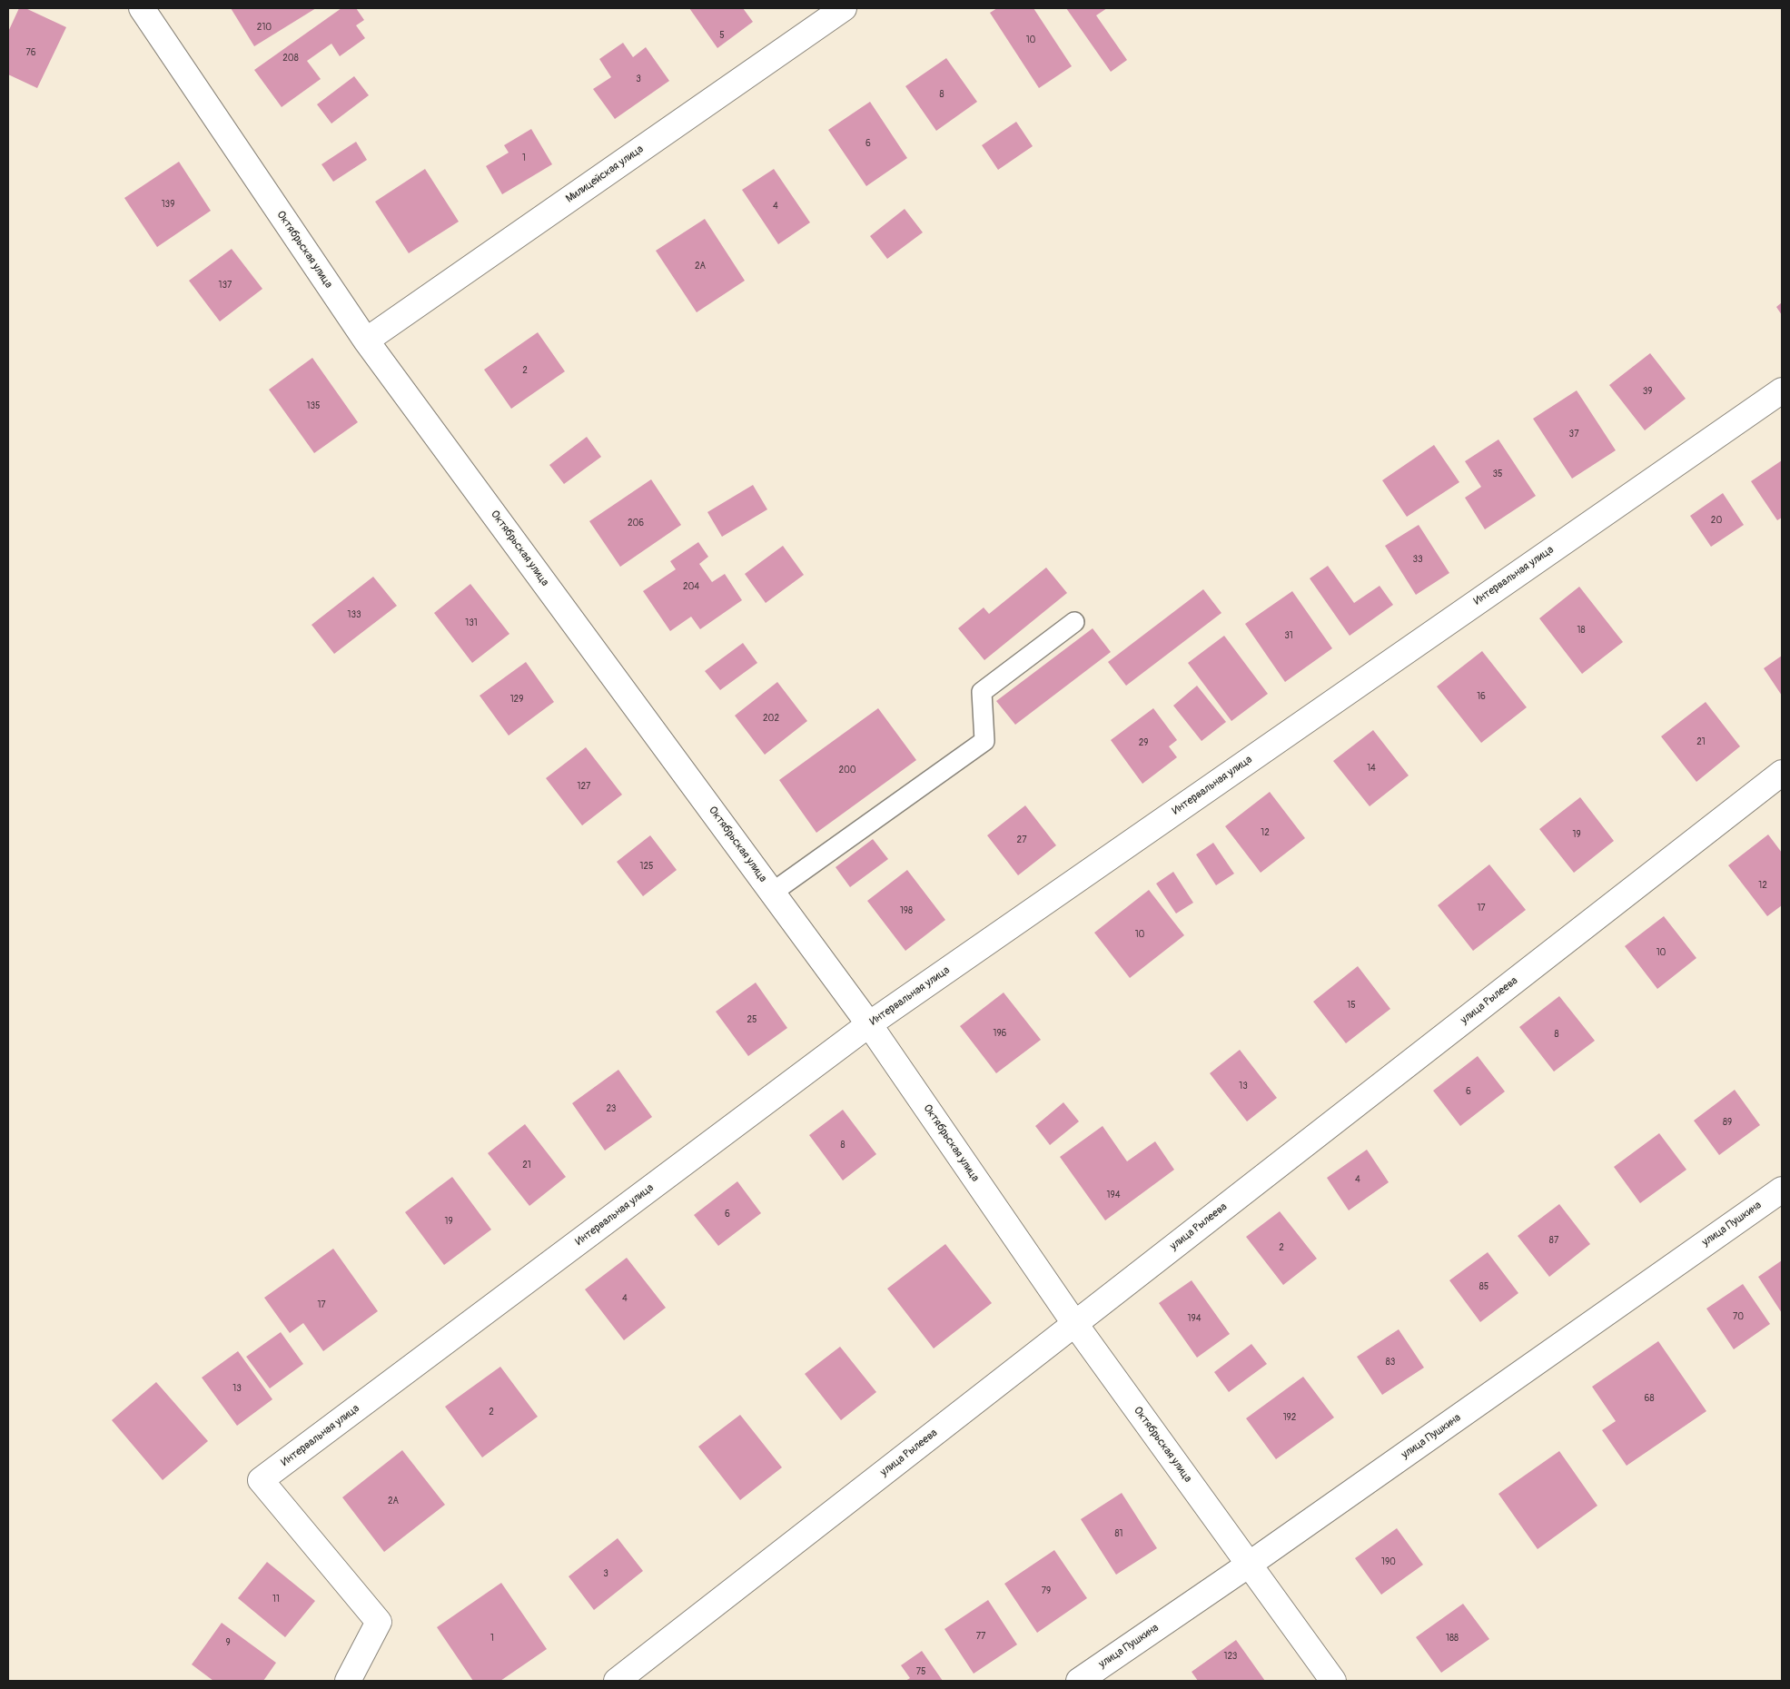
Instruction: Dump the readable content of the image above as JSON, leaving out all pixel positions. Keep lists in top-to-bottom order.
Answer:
{
  "streets": {
    "street": [
      "Милицейская улица",
      "Октябрьская улица",
      "Интервальная улица",
      "улица Рылеева",
      "улица Пушкина"
    ]
  },
  "crossings": [
    ["Милицейская улица", "Октябрьская улица"],
    ["Октябрьская улица", "Интервальная улица"],
    ["Октябрьская улица", "улица Рылеева"],
    ["Октябрьская улица", "улица Пушкина"]
  ],
  "house_numbers": [
    "210",
    "5",
    "10",
    "76",
    "208",
    "3",
    "8",
    "6",
    "1",
    "139",
    "4",
    "2А",
    "137",
    "2",
    "39",
    "135",
    "37",
    "35",
    "20",
    "206",
    "33",
    "204",
    "133",
    "131",
    "18",
    "31",
    "16",
    "129",
    "202",
    "21",
    "29",
    "14",
    "200",
    "127",
    "12",
    "19",
    "27",
    "125",
    "12",
    "17",
    "198",
    "10",
    "10",
    "15",
    "25",
    "196",
    "8",
    "13",
    "6",
    "23",
    "89",
    "8",
    "21",
    "4",
    "194",
    "6",
    "19",
    "87",
    "2",
    "85",
    "4",
    "17",
    "70",
    "194",
    "83",
    "13",
    "68",
    "2",
    "192",
    "2А",
    "81",
    "190",
    "3",
    "79",
    "11",
    "77",
    "1",
    "188",
    "9",
    "123",
    "75"
  ]
}
